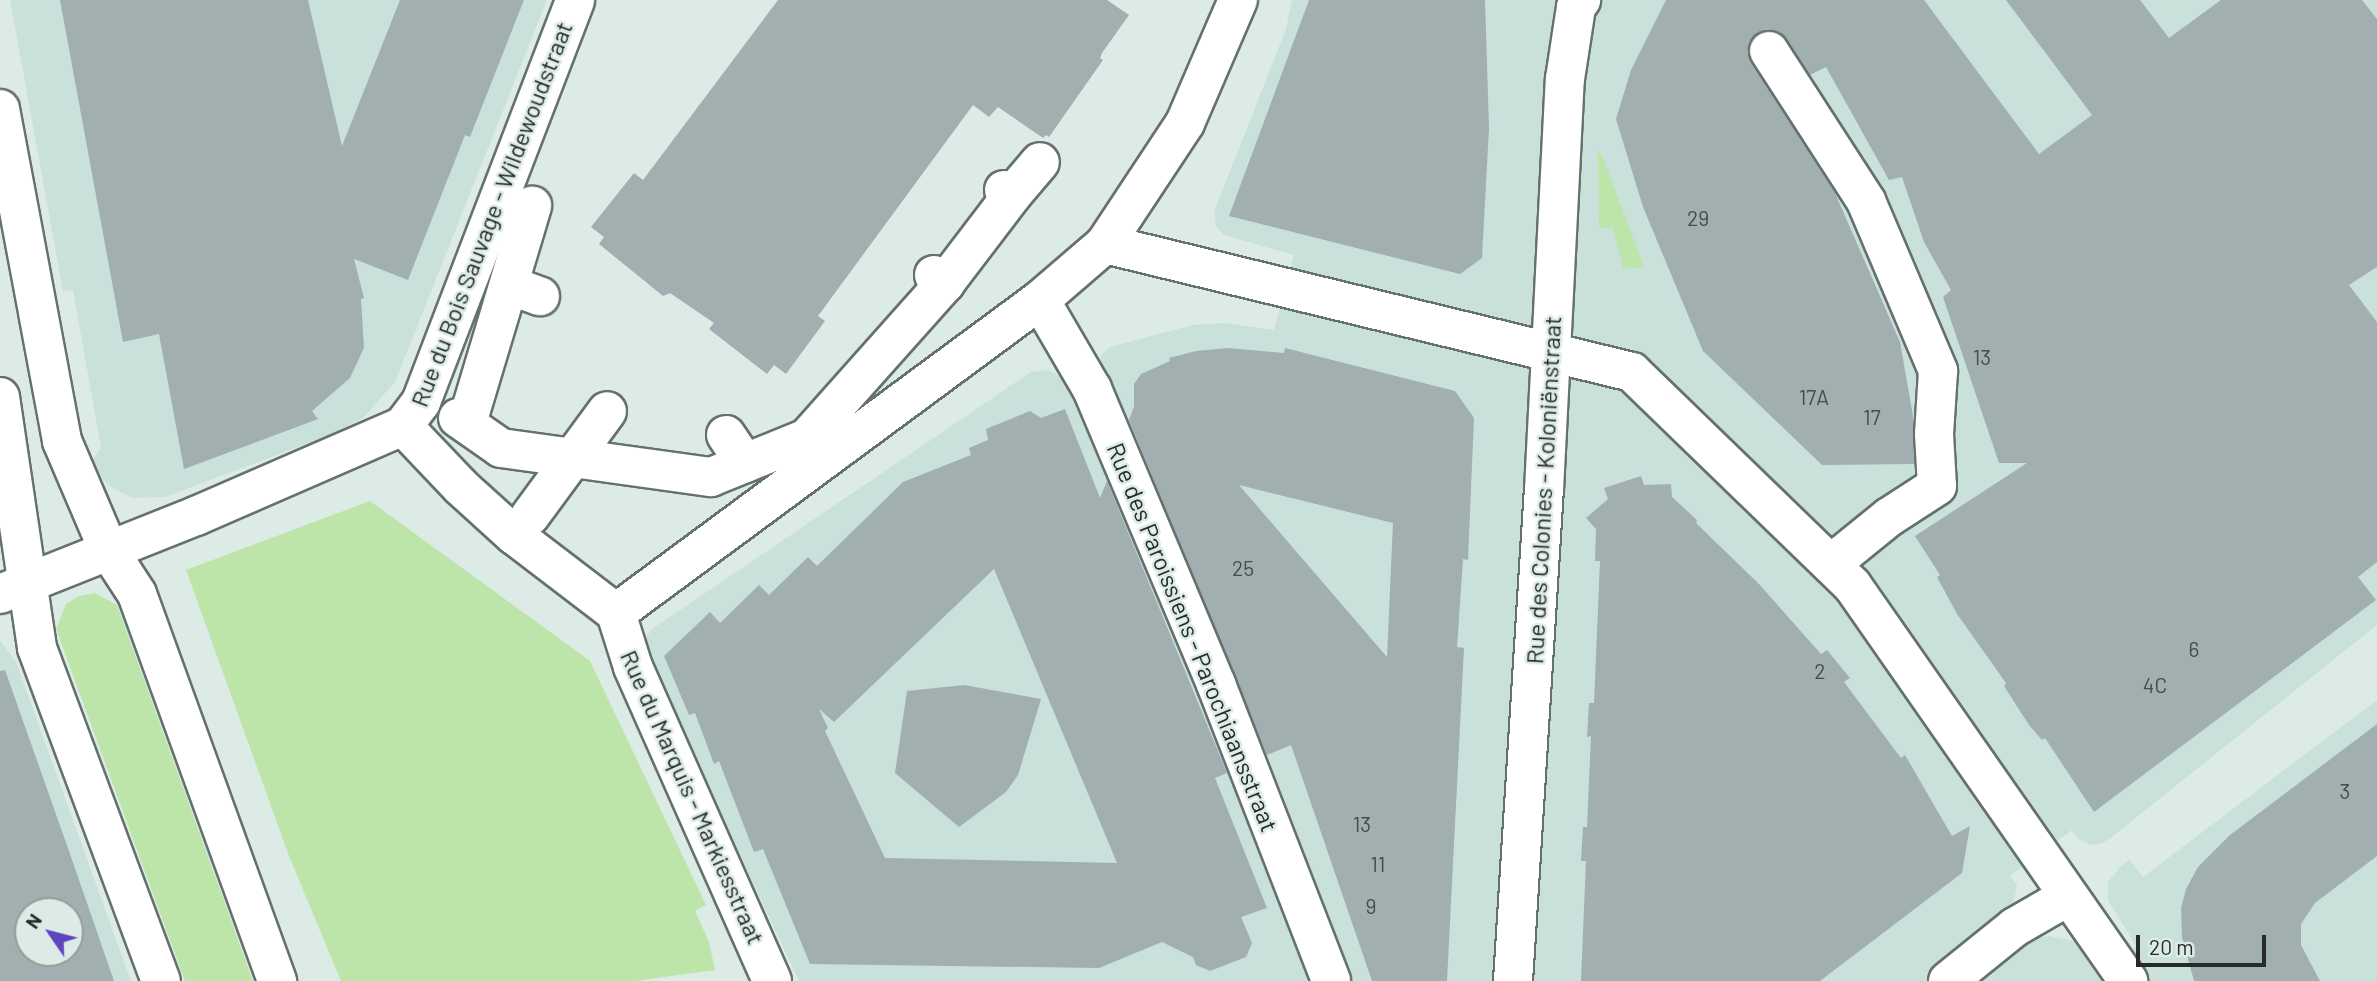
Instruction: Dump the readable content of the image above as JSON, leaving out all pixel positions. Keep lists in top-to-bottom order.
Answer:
{
  "streets": {
    "street": [
      "Rue du Bois Sauvage - Wildewoudstraat",
      "Rue des Colonies - Koloniënstraat",
      "Rue des Paroissiens - Parochiaansstraat",
      "Rue du Marquis - Markiesstraat"
    ]
  },
  "house_numbers": [
    "29",
    "13",
    "17A",
    "17",
    "25",
    "6",
    "2",
    "4C",
    "3",
    "13",
    "11",
    "9"
  ],
  "scale_bar": "20 m",
  "north": "top left"
}
